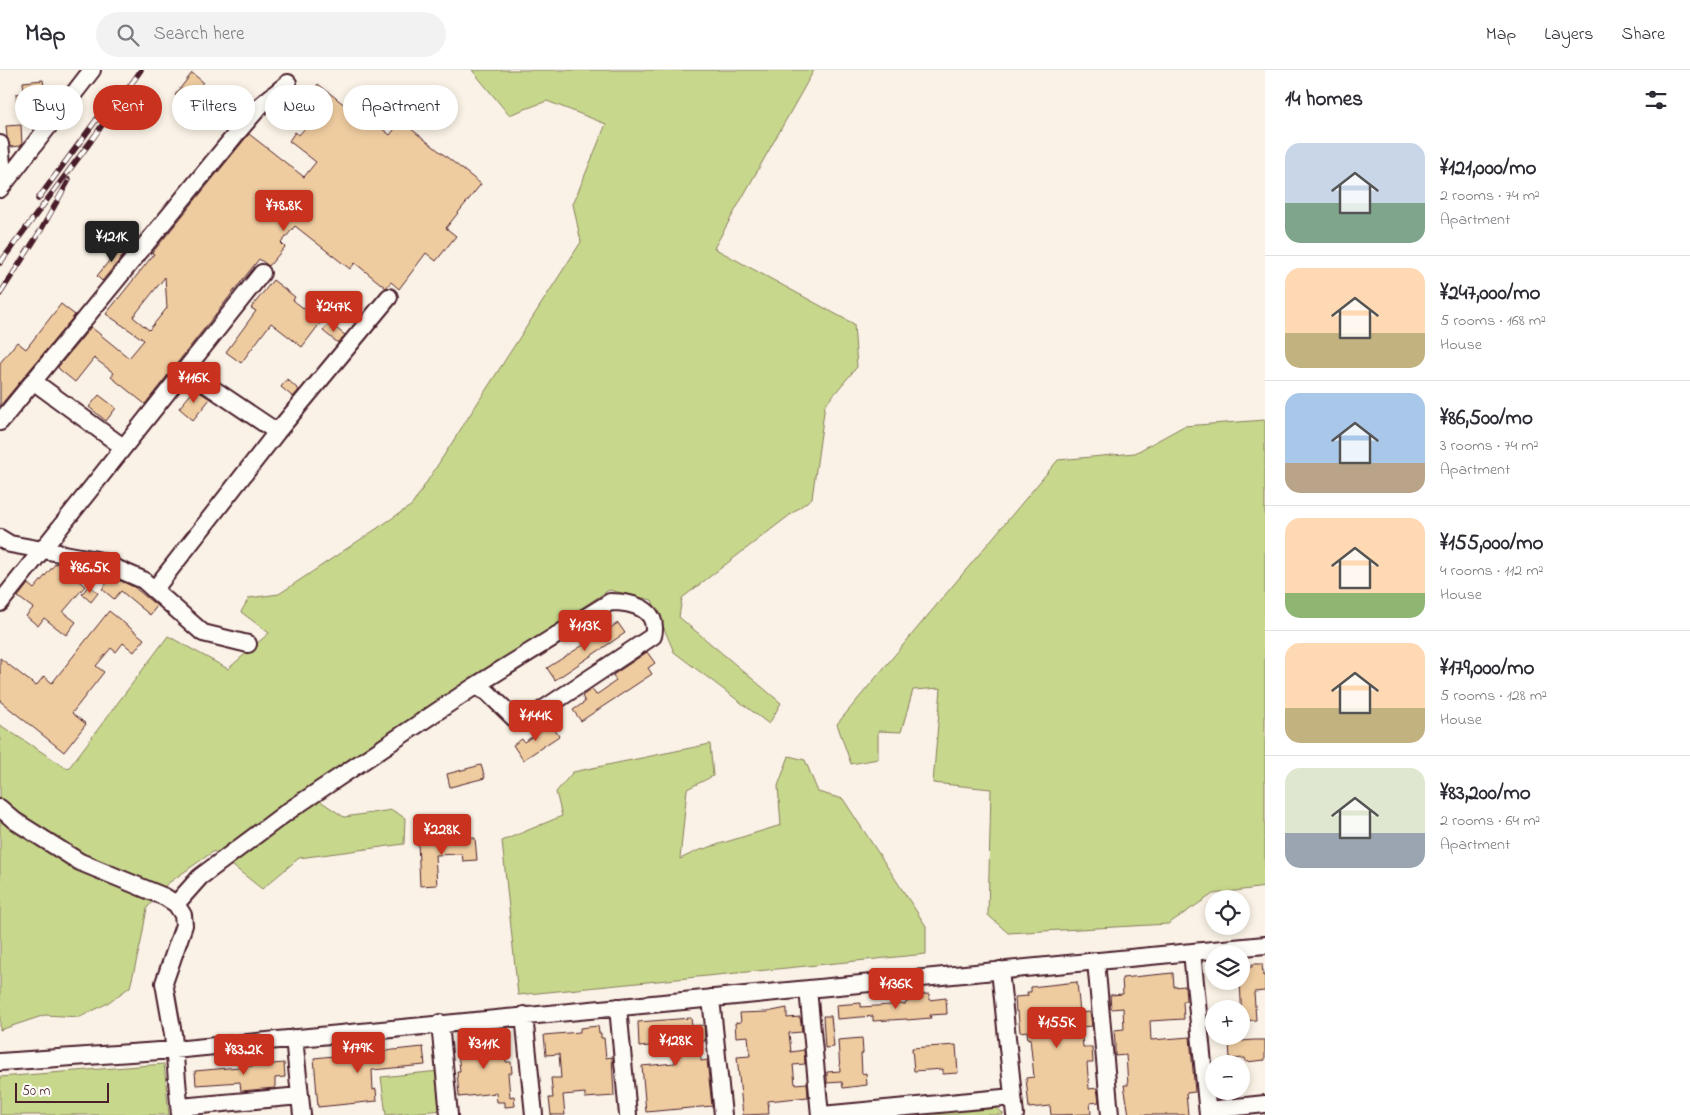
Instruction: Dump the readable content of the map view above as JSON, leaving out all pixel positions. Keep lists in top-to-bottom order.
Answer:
{
  "scale_bar": "50 m",
  "page": {
    "header": "Map",
    "search": "Search here",
    "nav": ["Map", "Layers", "Share"],
    "heading": "14 homes",
    "chip": [
      "Buy",
      "Rent",
      "Filters",
      "New",
      "Apartment"
    ],
    "list": [
      {
        "name": "¥121,000/mo",
        "note": "2 rooms · 74 m² · Apartment"
      },
      {
        "name": "¥247,000/mo",
        "note": "5 rooms · 168 m² · House"
      },
      {
        "name": "¥86,500/mo",
        "note": "3 rooms · 74 m² · Apartment"
      },
      {
        "name": "¥155,000/mo",
        "note": "4 rooms · 112 m² · House"
      },
      {
        "name": "¥179,000/mo",
        "note": "5 rooms · 128 m² · House"
      },
      {
        "name": "¥83,200/mo",
        "note": "2 rooms · 64 m² · Apartment"
      }
    ],
    "price": [
      "¥78.8K",
      "¥121K",
      "¥247K",
      "¥116K",
      "¥86.5K",
      "¥113K",
      "¥144K",
      "¥228K",
      "¥136K",
      "¥155K",
      "¥128K",
      "¥311K",
      "¥179K",
      "¥83.2K"
    ],
    "map_buttons": ["+", "−"],
    "scale": "50 m"
  }
}
